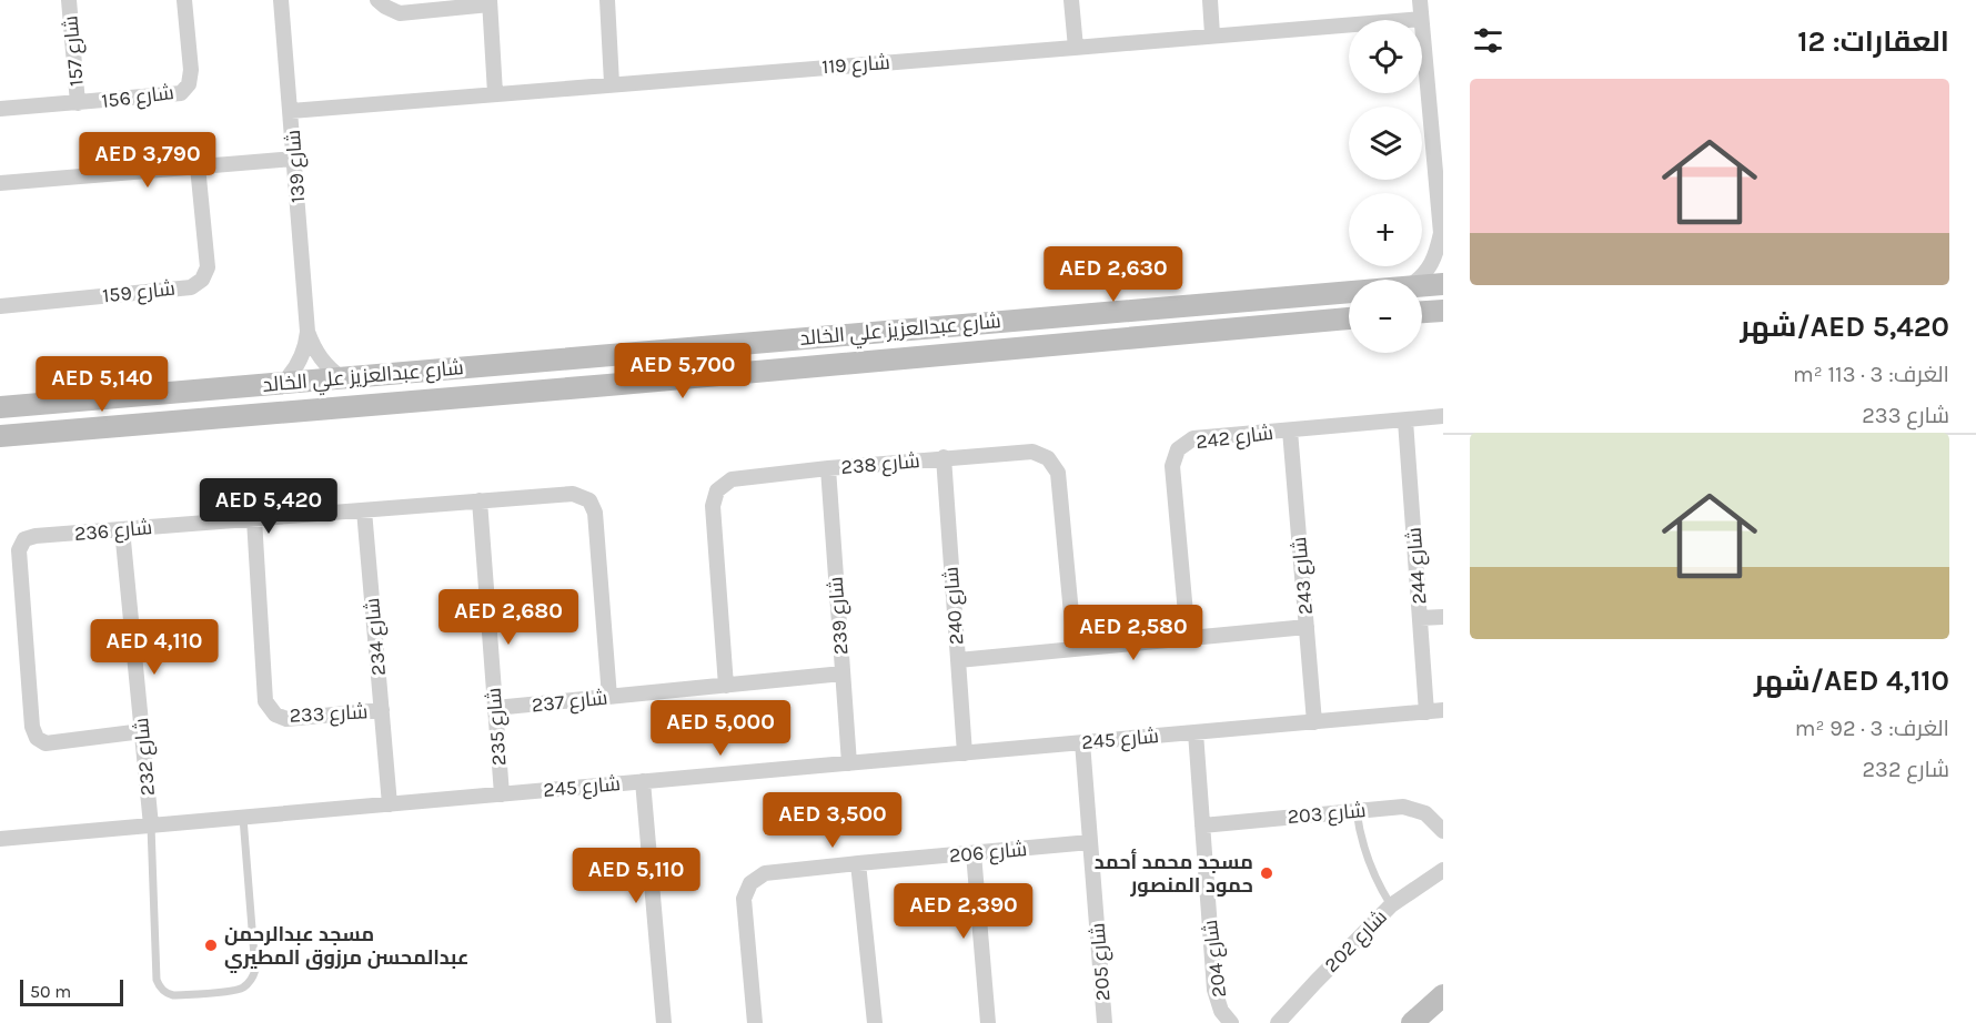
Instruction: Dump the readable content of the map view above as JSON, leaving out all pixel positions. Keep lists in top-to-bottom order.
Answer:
{
  "streets": {
    "street": [
      "شارع 157",
      "شارع 119",
      "شارع 156",
      "شارع 139",
      "شارع 159",
      "شارع عبدالعزيز علي الخالد",
      "شارع 242",
      "شارع 238",
      "شارع 236",
      "شارع 244",
      "شارع 243",
      "شارع 240",
      "شارع 239",
      "شارع 234",
      "شارع 237",
      "شارع 233",
      "شارع 235",
      "شارع 245",
      "شارع 232",
      "شارع 203",
      "شارع 206",
      "شارع 202",
      "شارع 204",
      "شارع 205"
    ]
  },
  "crossings": [
    ["شارع 157", "شارع 156"],
    ["شارع 119", "شارع 139"],
    ["شارع 139", "شارع عبدالعزيز علي الخالد"],
    ["شارع 242", "شارع 244"],
    ["شارع 242", "شارع 243"],
    ["شارع 238", "شارع 240"],
    ["شارع 238", "شارع 239"],
    ["شارع 238", "شارع 237"],
    ["شارع 236", "شارع 234"],
    ["شارع 236", "شارع 237"],
    ["شارع 236", "شارع 233"],
    ["شارع 236", "شارع 235"],
    ["شارع 236", "شارع 232"],
    ["شارع 244", "شارع 245"],
    ["شارع 243", "شارع 245"],
    ["شارع 240", "شارع 245"],
    ["شارع 239", "شارع 237"],
    ["شارع 239", "شارع 245"],
    ["شارع 234", "شارع 233"],
    ["شارع 234", "شارع 245"],
    ["شارع 237", "شارع 235"],
    ["شارع 235", "شارع 245"],
    ["شارع 245", "شارع 232"],
    ["شارع 245", "شارع 204"],
    ["شارع 245", "شارع 205"],
    ["شارع 203", "شارع 204"],
    ["شارع 206", "شارع 205"]
  ],
  "places": ["مسجد محمد أحمد حمود المنصور", "مسجد عبدالرحمن عبدالمحسن مرزوق المطيري"],
  "scale_bar": "50 m",
  "page": {
    "heading": "العقارات: 12",
    "map_buttons": ["+", "−"],
    "list": [
      {
        "name": "AED 5,420/شهر",
        "note": "الغرف: 3 · 113 m² · شارع 233"
      },
      {
        "name": "AED 4,110/شهر",
        "note": "الغرف: 3 · 92 m² · شارع 232"
      }
    ],
    "price": [
      "AED 3,790",
      "AED 2,630",
      "AED 5,700",
      "AED 5,140",
      "AED 5,420",
      "AED 2,680",
      "AED 2,580",
      "AED 4,110",
      "AED 5,000",
      "AED 3,500",
      "AED 5,110",
      "AED 2,390"
    ],
    "scale": "50 m"
  }
}
